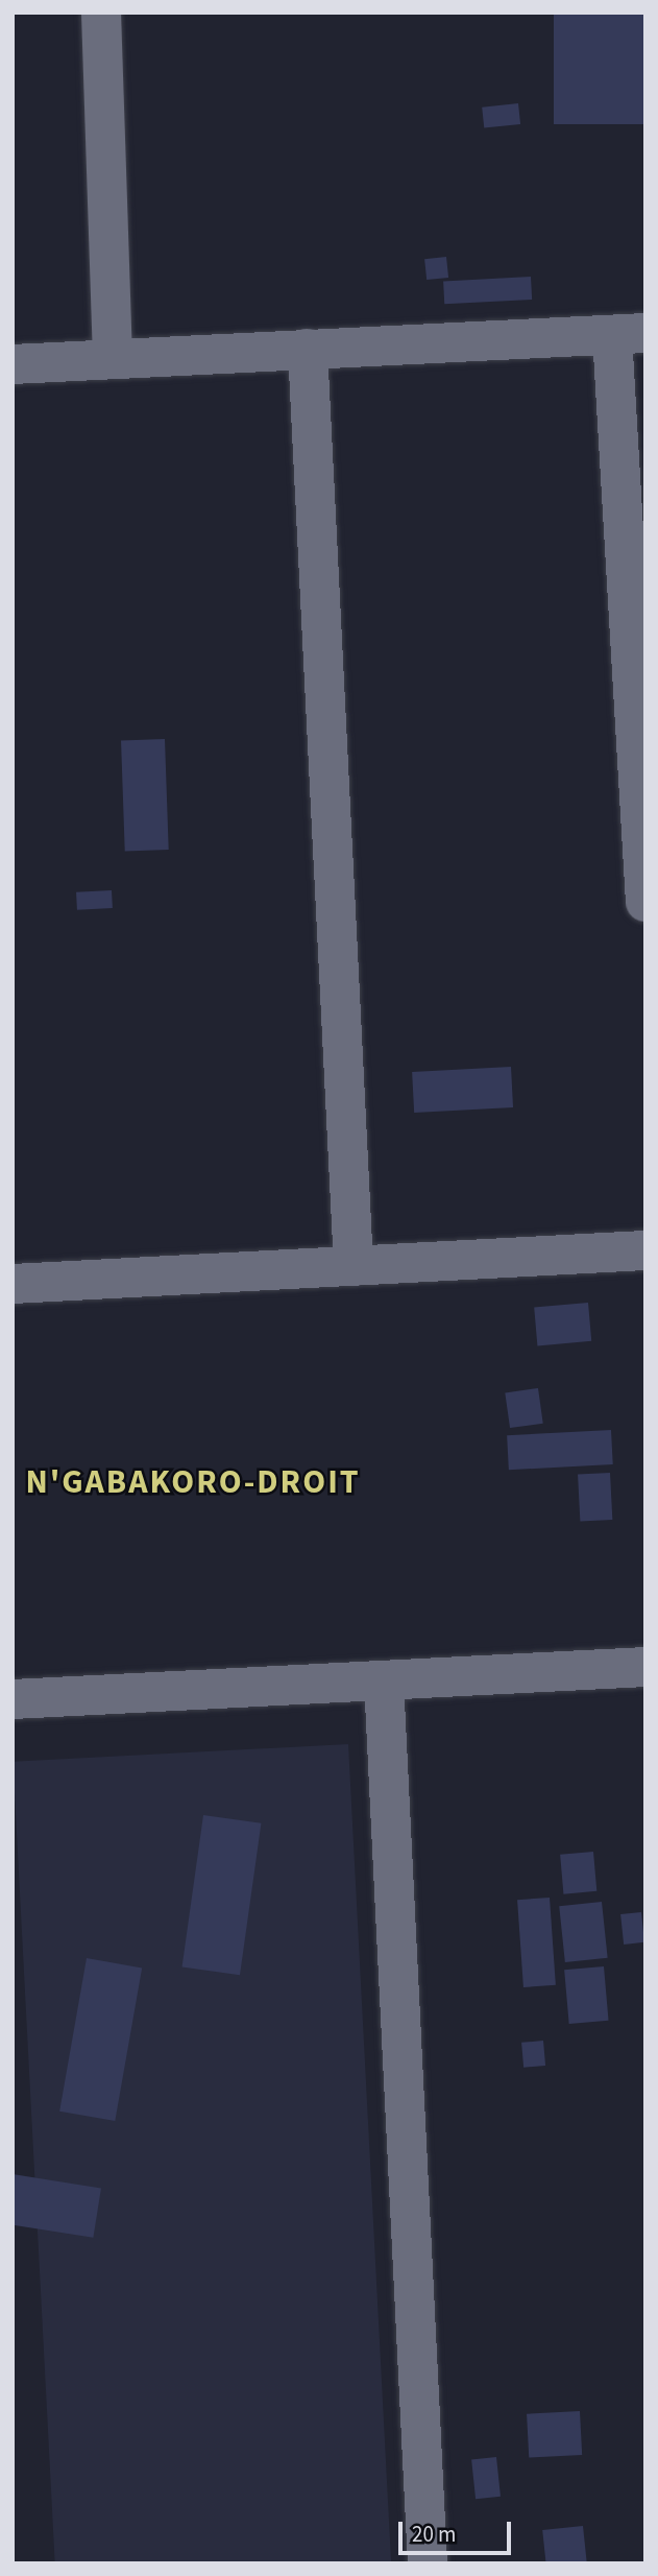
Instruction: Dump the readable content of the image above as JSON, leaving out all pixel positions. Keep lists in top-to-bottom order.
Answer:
{
  "districts": ["N'GABAKORO-DROIT"],
  "scale_bar": "20 m"
}
